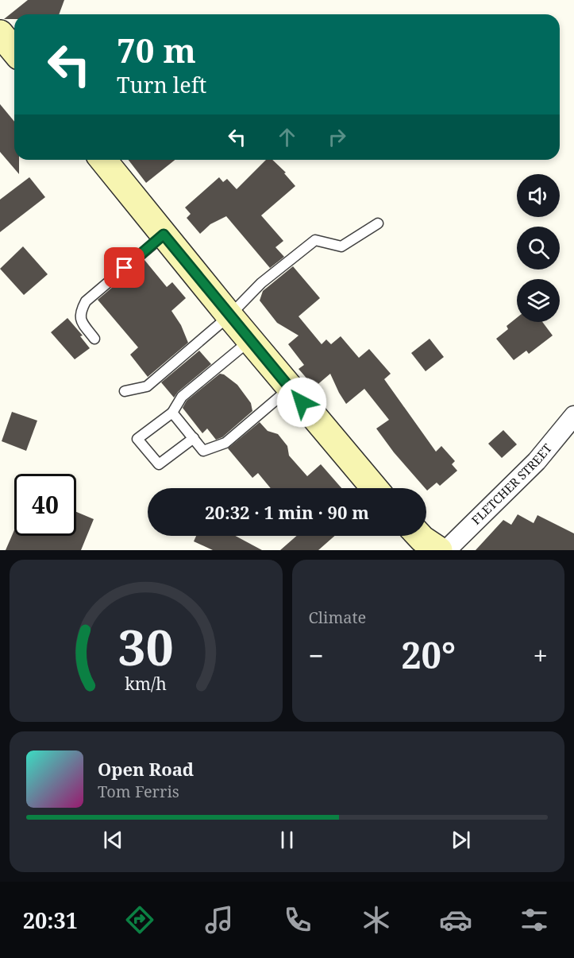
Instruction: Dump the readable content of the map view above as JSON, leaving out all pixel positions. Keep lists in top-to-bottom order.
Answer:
{
  "streets": {
    "street": ["FLETCHER STREET"]
  },
  "page": {
    "turn": ["70 m", "Turn left"],
    "limit": "40",
    "trip": "20:32 · 1 min · 90 m",
    "tile": "Climate",
    "heat": ["−", "20°", "+"],
    "song": ["Open Road", "Tom Ferris"],
    "tabs": "20:31",
    "gauge": ["30", "km/h"]
  }
}
